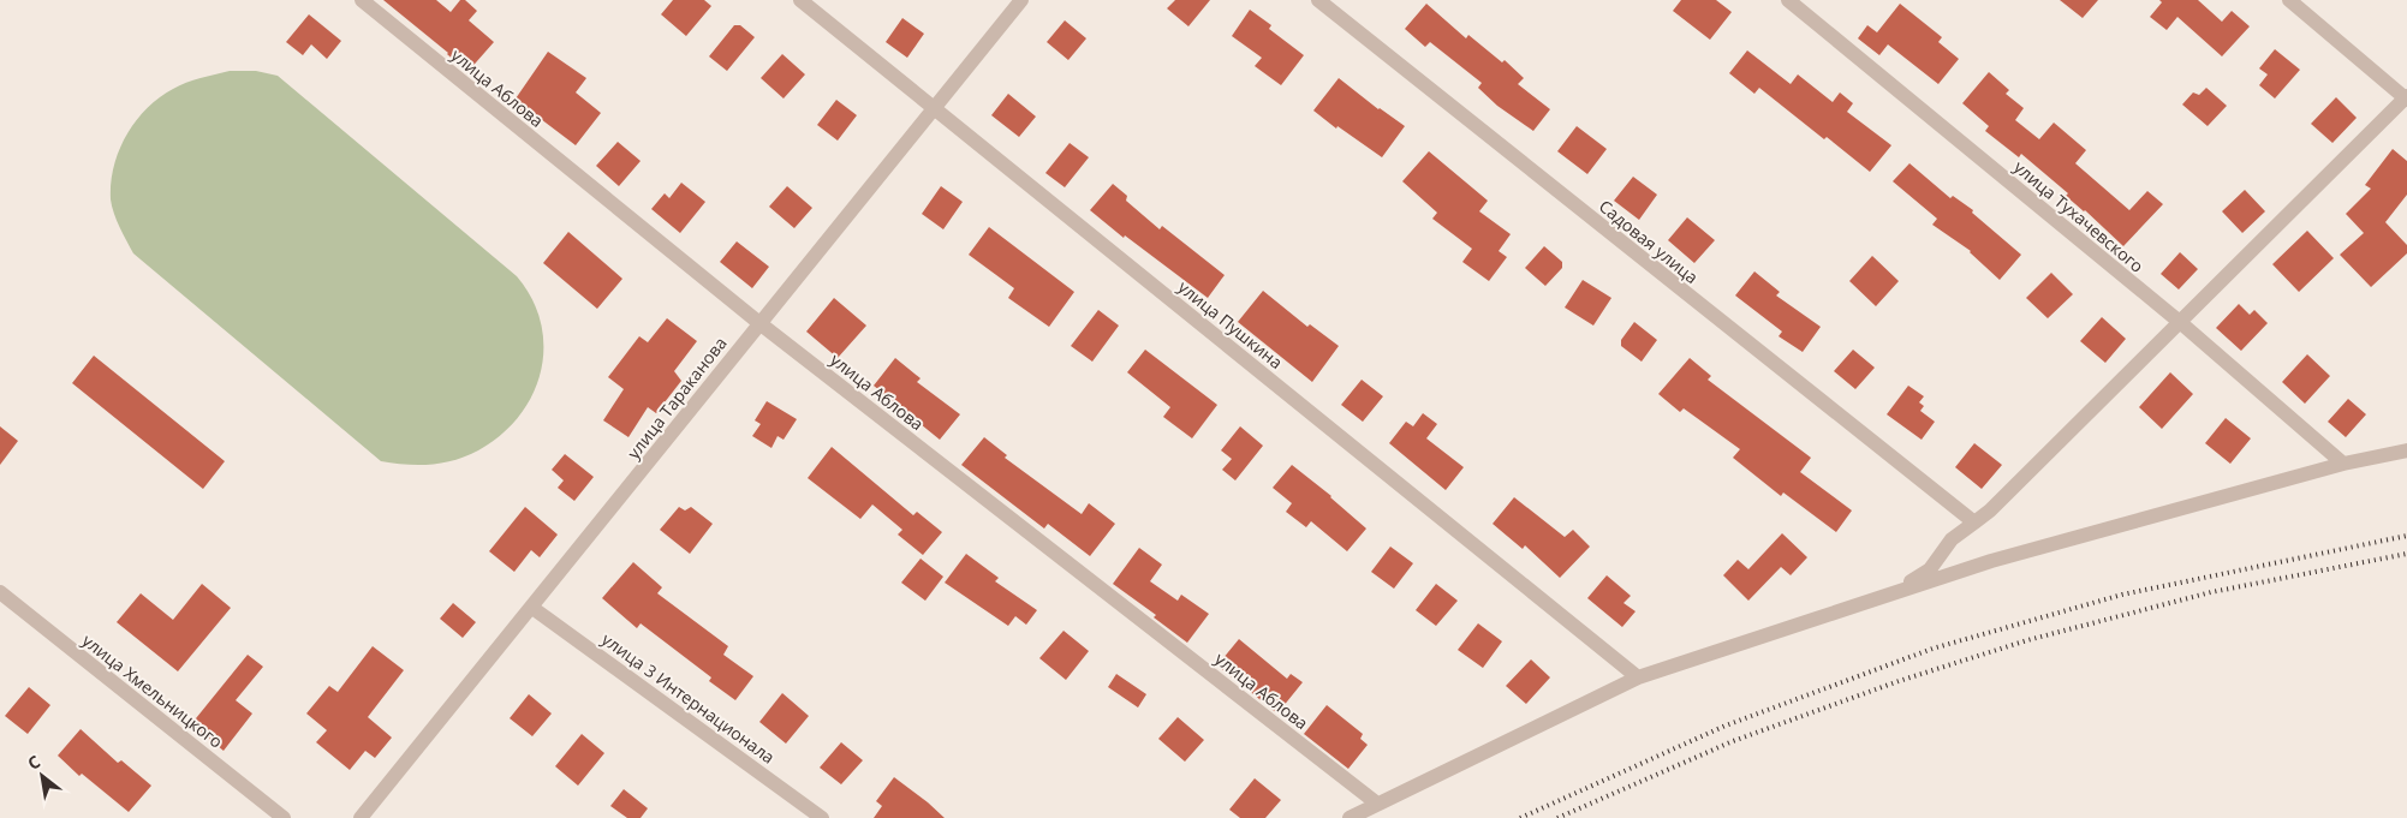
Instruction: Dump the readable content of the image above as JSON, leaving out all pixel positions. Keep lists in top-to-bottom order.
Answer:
{
  "streets": {
    "street": [
      "улица Аблова",
      "улица Тухачевского",
      "Садовая улица",
      "улица Пушкина",
      "улица Тараканова",
      "улица Хмельницкого",
      "улица 3 Интернационала"
    ]
  },
  "crossings": [
    ["улица Аблова", "улица Тараканова"],
    ["улица Пушкина", "улица Тараканова"],
    ["улица Тараканова", "улица 3 Интернационала"]
  ],
  "north": "top left"
}
